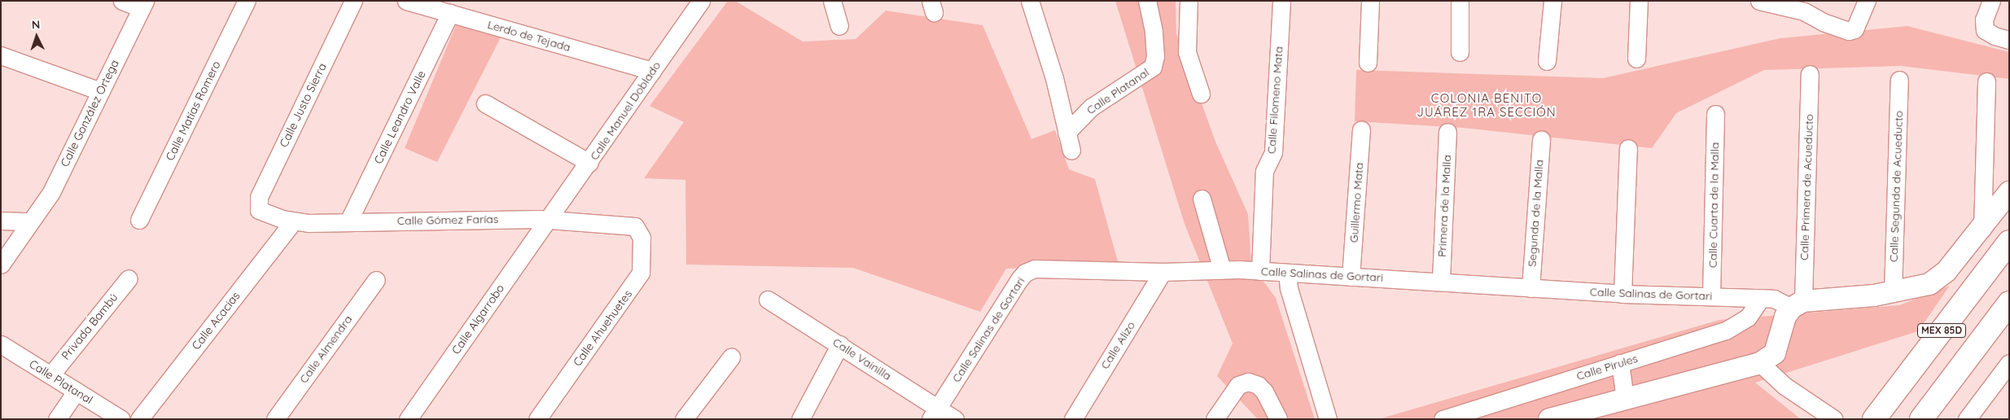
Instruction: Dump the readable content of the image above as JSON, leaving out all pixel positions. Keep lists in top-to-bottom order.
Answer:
{
  "streets": {
    "highway": ["MEX 85D"],
    "street": [
      "Lerdo de Tejada",
      "Calle Platanal",
      "Calle Filomeno Mata",
      "Calle Justo Sierra",
      "Calle Matías Romero",
      "Calle Manuel Doblado",
      "Calle González Ortega",
      "Calle Leandro Valle",
      "Calle Segunda de Acueducto",
      "Calle Primera de Acueducto",
      "Guillermo Mata",
      "Calle Cuarta de la Malla",
      "Primera de la Malla",
      "Segunda de la Malla",
      "Calle Gómez Farías",
      "Calle Salinas de Gortari",
      "Calle Algarrobo",
      "Calle Acacias",
      "Privada Bambú",
      "Calle Ahuehuetes",
      "Calle Alizo",
      "Calle Almendra",
      "Calle Vainilla",
      "Calle Pirules"
    ]
  },
  "crossings": [
    ["Lerdo de Tejada", "Calle Manuel Doblado"],
    ["Lerdo de Tejada", "Calle Leandro Valle"],
    ["Calle Platanal", "Privada Bambú"],
    ["Calle Filomeno Mata", "Calle Salinas de Gortari"],
    ["Calle Justo Sierra", "Calle Gómez Farías"],
    ["Calle Manuel Doblado", "Calle Gómez Farías"],
    ["Calle Manuel Doblado", "Calle Algarrobo"],
    ["Calle Leandro Valle", "Calle Gómez Farías"],
    ["Calle Primera de Acueducto", "Calle Salinas de Gortari"],
    ["Guillermo Mata", "Calle Salinas de Gortari"],
    ["Calle Cuarta de la Malla", "Calle Salinas de Gortari"],
    ["Primera de la Malla", "Calle Salinas de Gortari"],
    ["Segunda de la Malla", "Calle Salinas de Gortari"],
    ["Calle Gómez Farías", "Calle Algarrobo"],
    ["Calle Gómez Farías", "Calle Acacias"],
    ["Calle Gómez Farías", "Calle Ahuehuetes"],
    ["Calle Salinas de Gortari", "Calle Alizo"],
    ["Calle Salinas de Gortari", "Calle Vainilla"],
    ["Calle Salinas de Gortari", "Calle Pirules"]
  ],
  "districts": ["COLONIA BENITO JUÁREZ 1RA SECCIÓN"],
  "north": "top"
}
